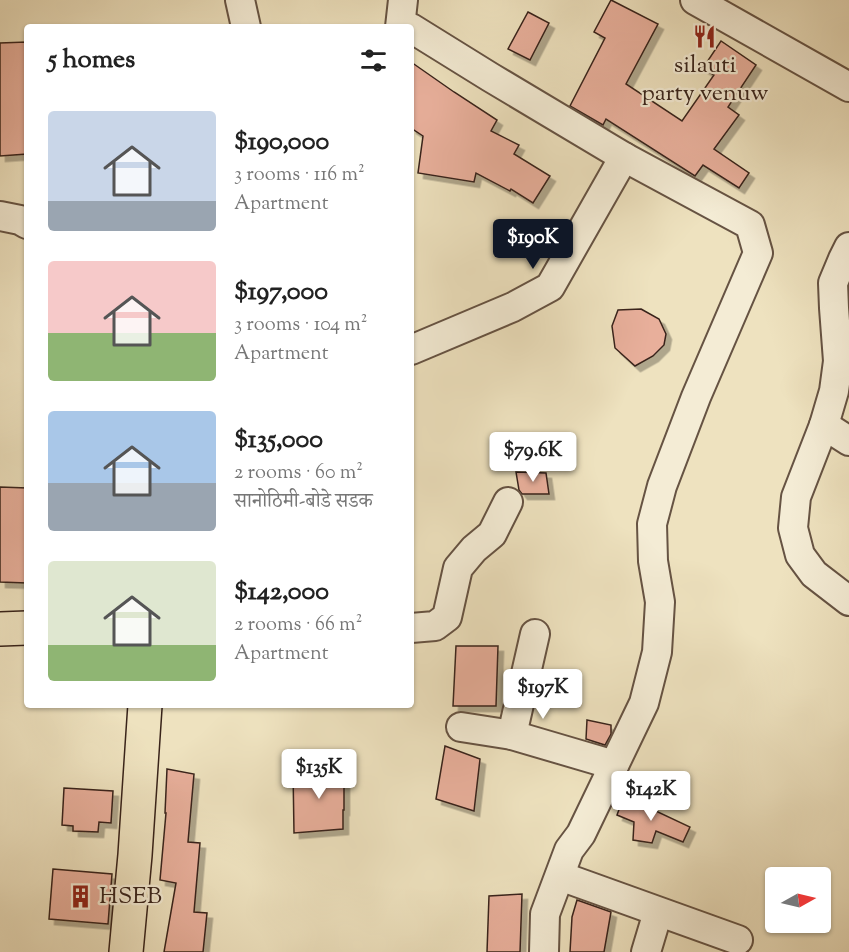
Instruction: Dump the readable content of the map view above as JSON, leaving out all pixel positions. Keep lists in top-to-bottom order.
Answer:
{
  "places": {
    "restaurant": ["silauti party venuw"],
    "building": ["HSEB"]
  },
  "north": "right",
  "page": {
    "heading": "5 homes",
    "list": [
      {
        "name": "$190,000",
        "note": "3 rooms · 116 m² · Apartment"
      },
      {
        "name": "$197,000",
        "note": "3 rooms · 104 m² · Apartment"
      },
      {
        "name": "$135,000",
        "note": "2 rooms · 60 m² · सानोठिमी-बोडे सडक"
      },
      {
        "name": "$142,000",
        "note": "2 rooms · 66 m² · Apartment"
      }
    ],
    "price": [
      "$190K",
      "$79.6K",
      "$197K",
      "$135K",
      "$142K"
    ]
  }
}
